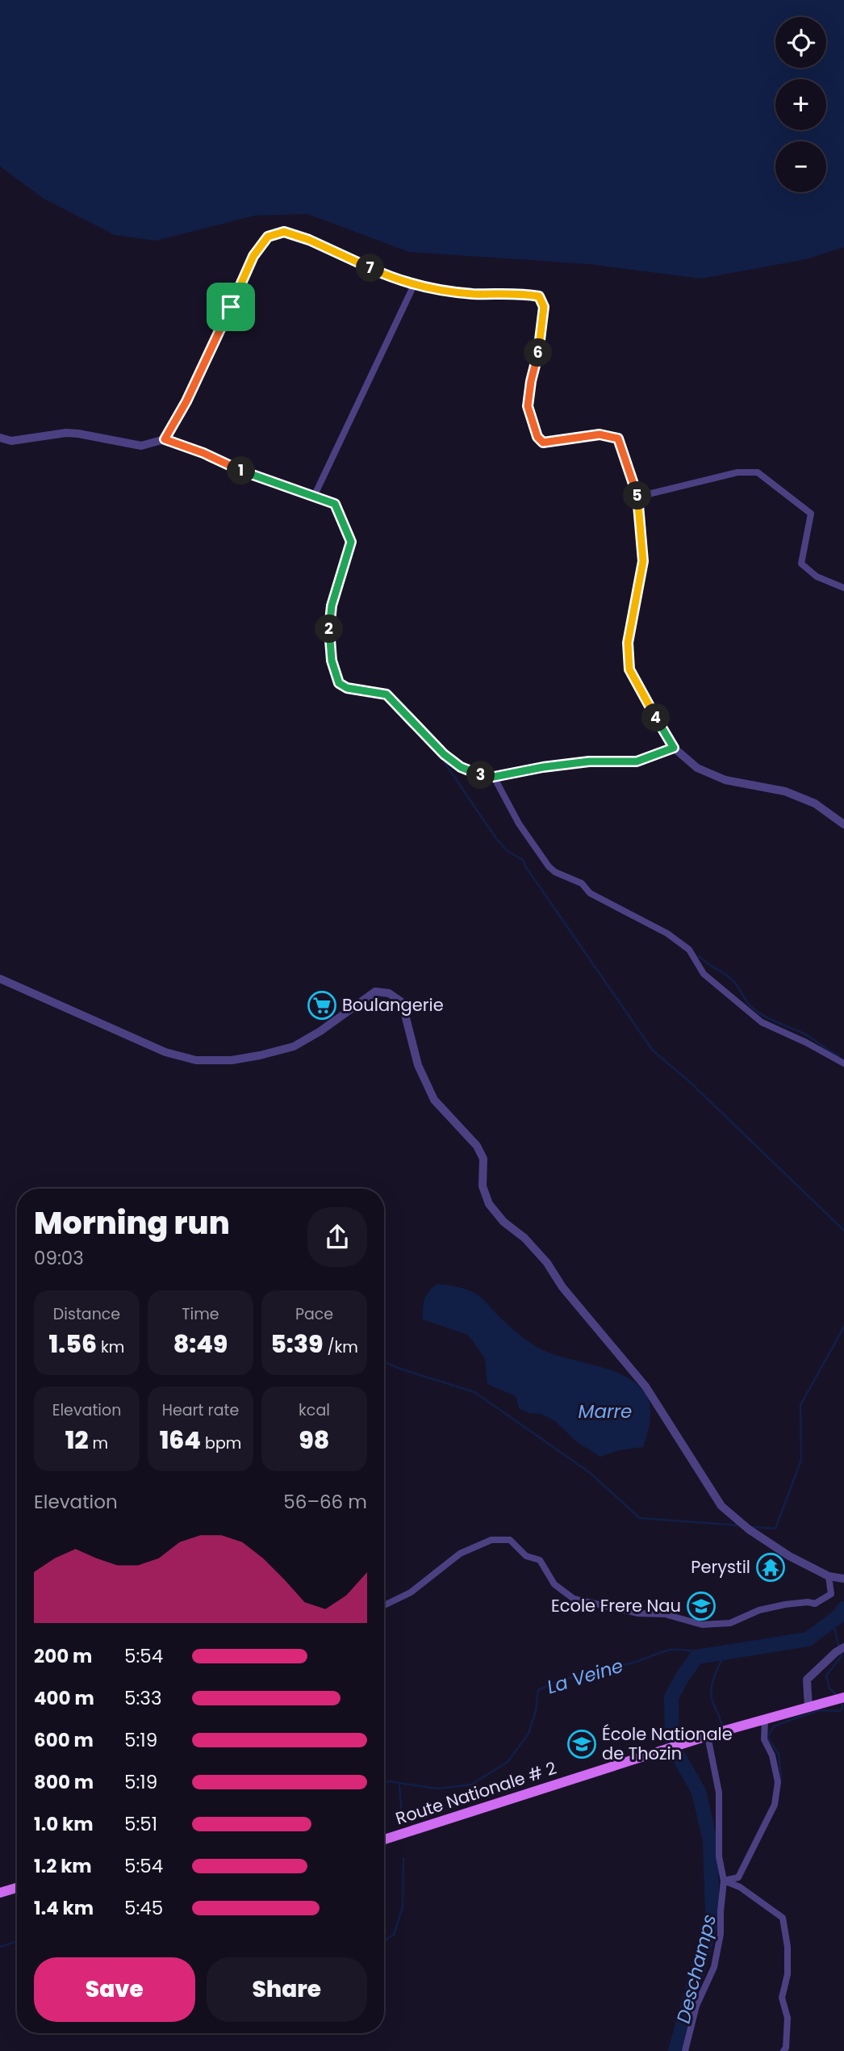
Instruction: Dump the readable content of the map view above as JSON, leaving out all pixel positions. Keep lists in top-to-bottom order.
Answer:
{
  "streets": {
    "main road": ["Route Nationale # 2"]
  },
  "water": ["Marre", "La Veine", "Deschamps"],
  "places": {
    "supermarket": ["Boulangerie"],
    "temple": ["Perystil"],
    "school or university": ["Ecole Frere Nau", "École Nationale de Thozin"]
  },
  "page": {
    "map_buttons": ["+", "−"],
    "pins": [
      "7",
      "6",
      "1",
      "5",
      "2",
      "4",
      "3"
    ],
    "heading": ["Morning run", "09:03"],
    "stats": [
      ["Distance", "1.56 km"],
      ["Time", "8:49"],
      ["Pace", "5:39 /km"],
      ["Elevation", "12 m"],
      ["Heart rate", "164 bpm"],
      ["kcal", "98"]
    ],
    "chart": ["Elevation", "56–66 m"],
    "list": [
      {
        "name": "200 m",
        "note": "5:54"
      },
      {
        "name": "400 m",
        "note": "5:33"
      },
      {
        "name": "600 m",
        "note": "5:19"
      },
      {
        "name": "800 m",
        "note": "5:19"
      },
      {
        "name": "1.0 km",
        "note": "5:51"
      },
      {
        "name": "1.2 km",
        "note": "5:54"
      },
      {
        "name": "1.4 km",
        "note": "5:45"
      }
    ],
    "buttons": ["Save", "Share"]
  }
}
